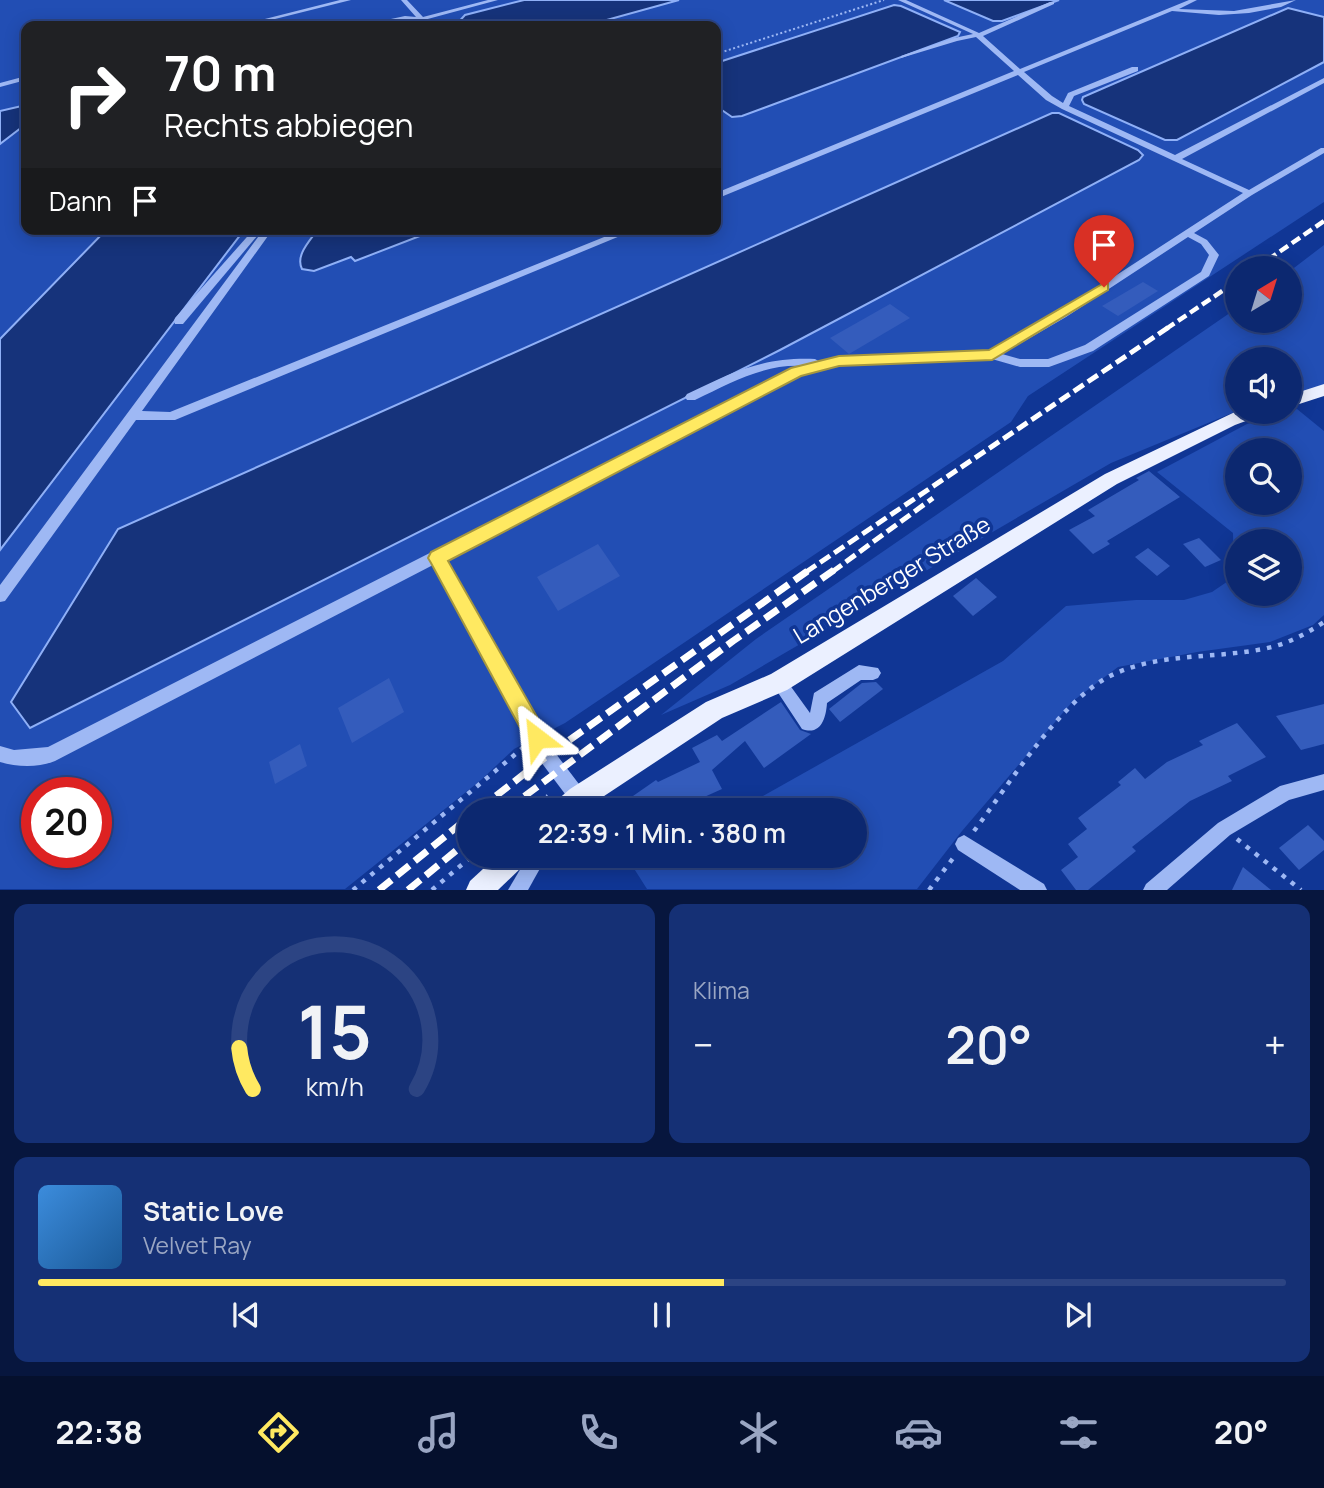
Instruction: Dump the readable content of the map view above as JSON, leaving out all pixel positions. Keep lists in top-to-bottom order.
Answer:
{
  "streets": {
    "main road": ["Langenberger Straße"]
  },
  "north": "top right",
  "page": {
    "turn": ["70 m", "Rechts abbiegen"],
    "then": "Dann",
    "limit": "20",
    "trip": "22:39 · 1 Min. · 380 m",
    "tile": "Klima",
    "heat": ["−", "20°", "+"],
    "song": ["Static Love", "Velvet Ray"],
    "tabs": ["22:38", "20°"],
    "gauge": ["15", "km/h"]
  }
}
